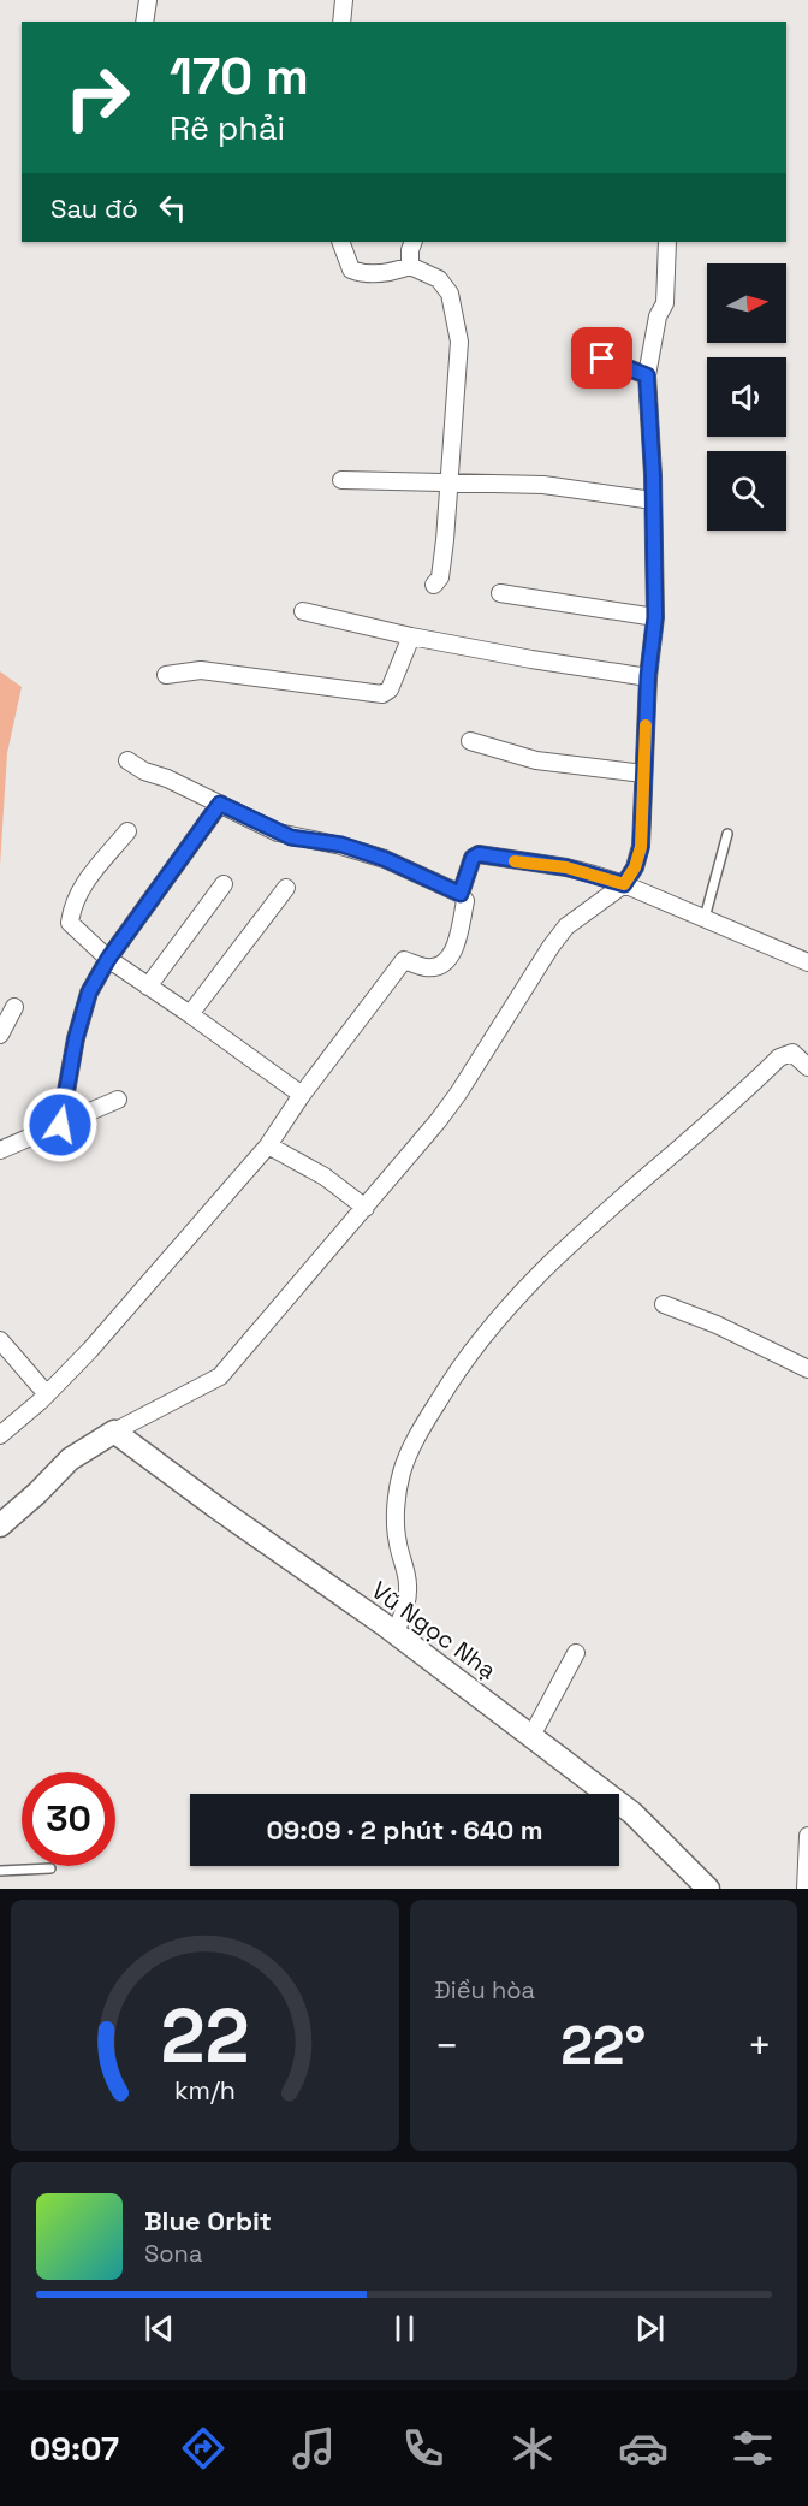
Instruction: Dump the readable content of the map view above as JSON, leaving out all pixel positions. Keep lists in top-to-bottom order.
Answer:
{
  "streets": {
    "street": ["Vũ Ngọc Nhạ"]
  },
  "north": "right",
  "page": {
    "turn": ["170 m", "Rẽ phải"],
    "then": "Sau đó",
    "limit": "30",
    "trip": "09:09 · 2 phút · 640 m",
    "tile": "Điều hòa",
    "heat": ["−", "22°", "+"],
    "song": ["Blue Orbit", "Sona"],
    "tabs": "09:07",
    "gauge": ["22", "km/h"]
  }
}
